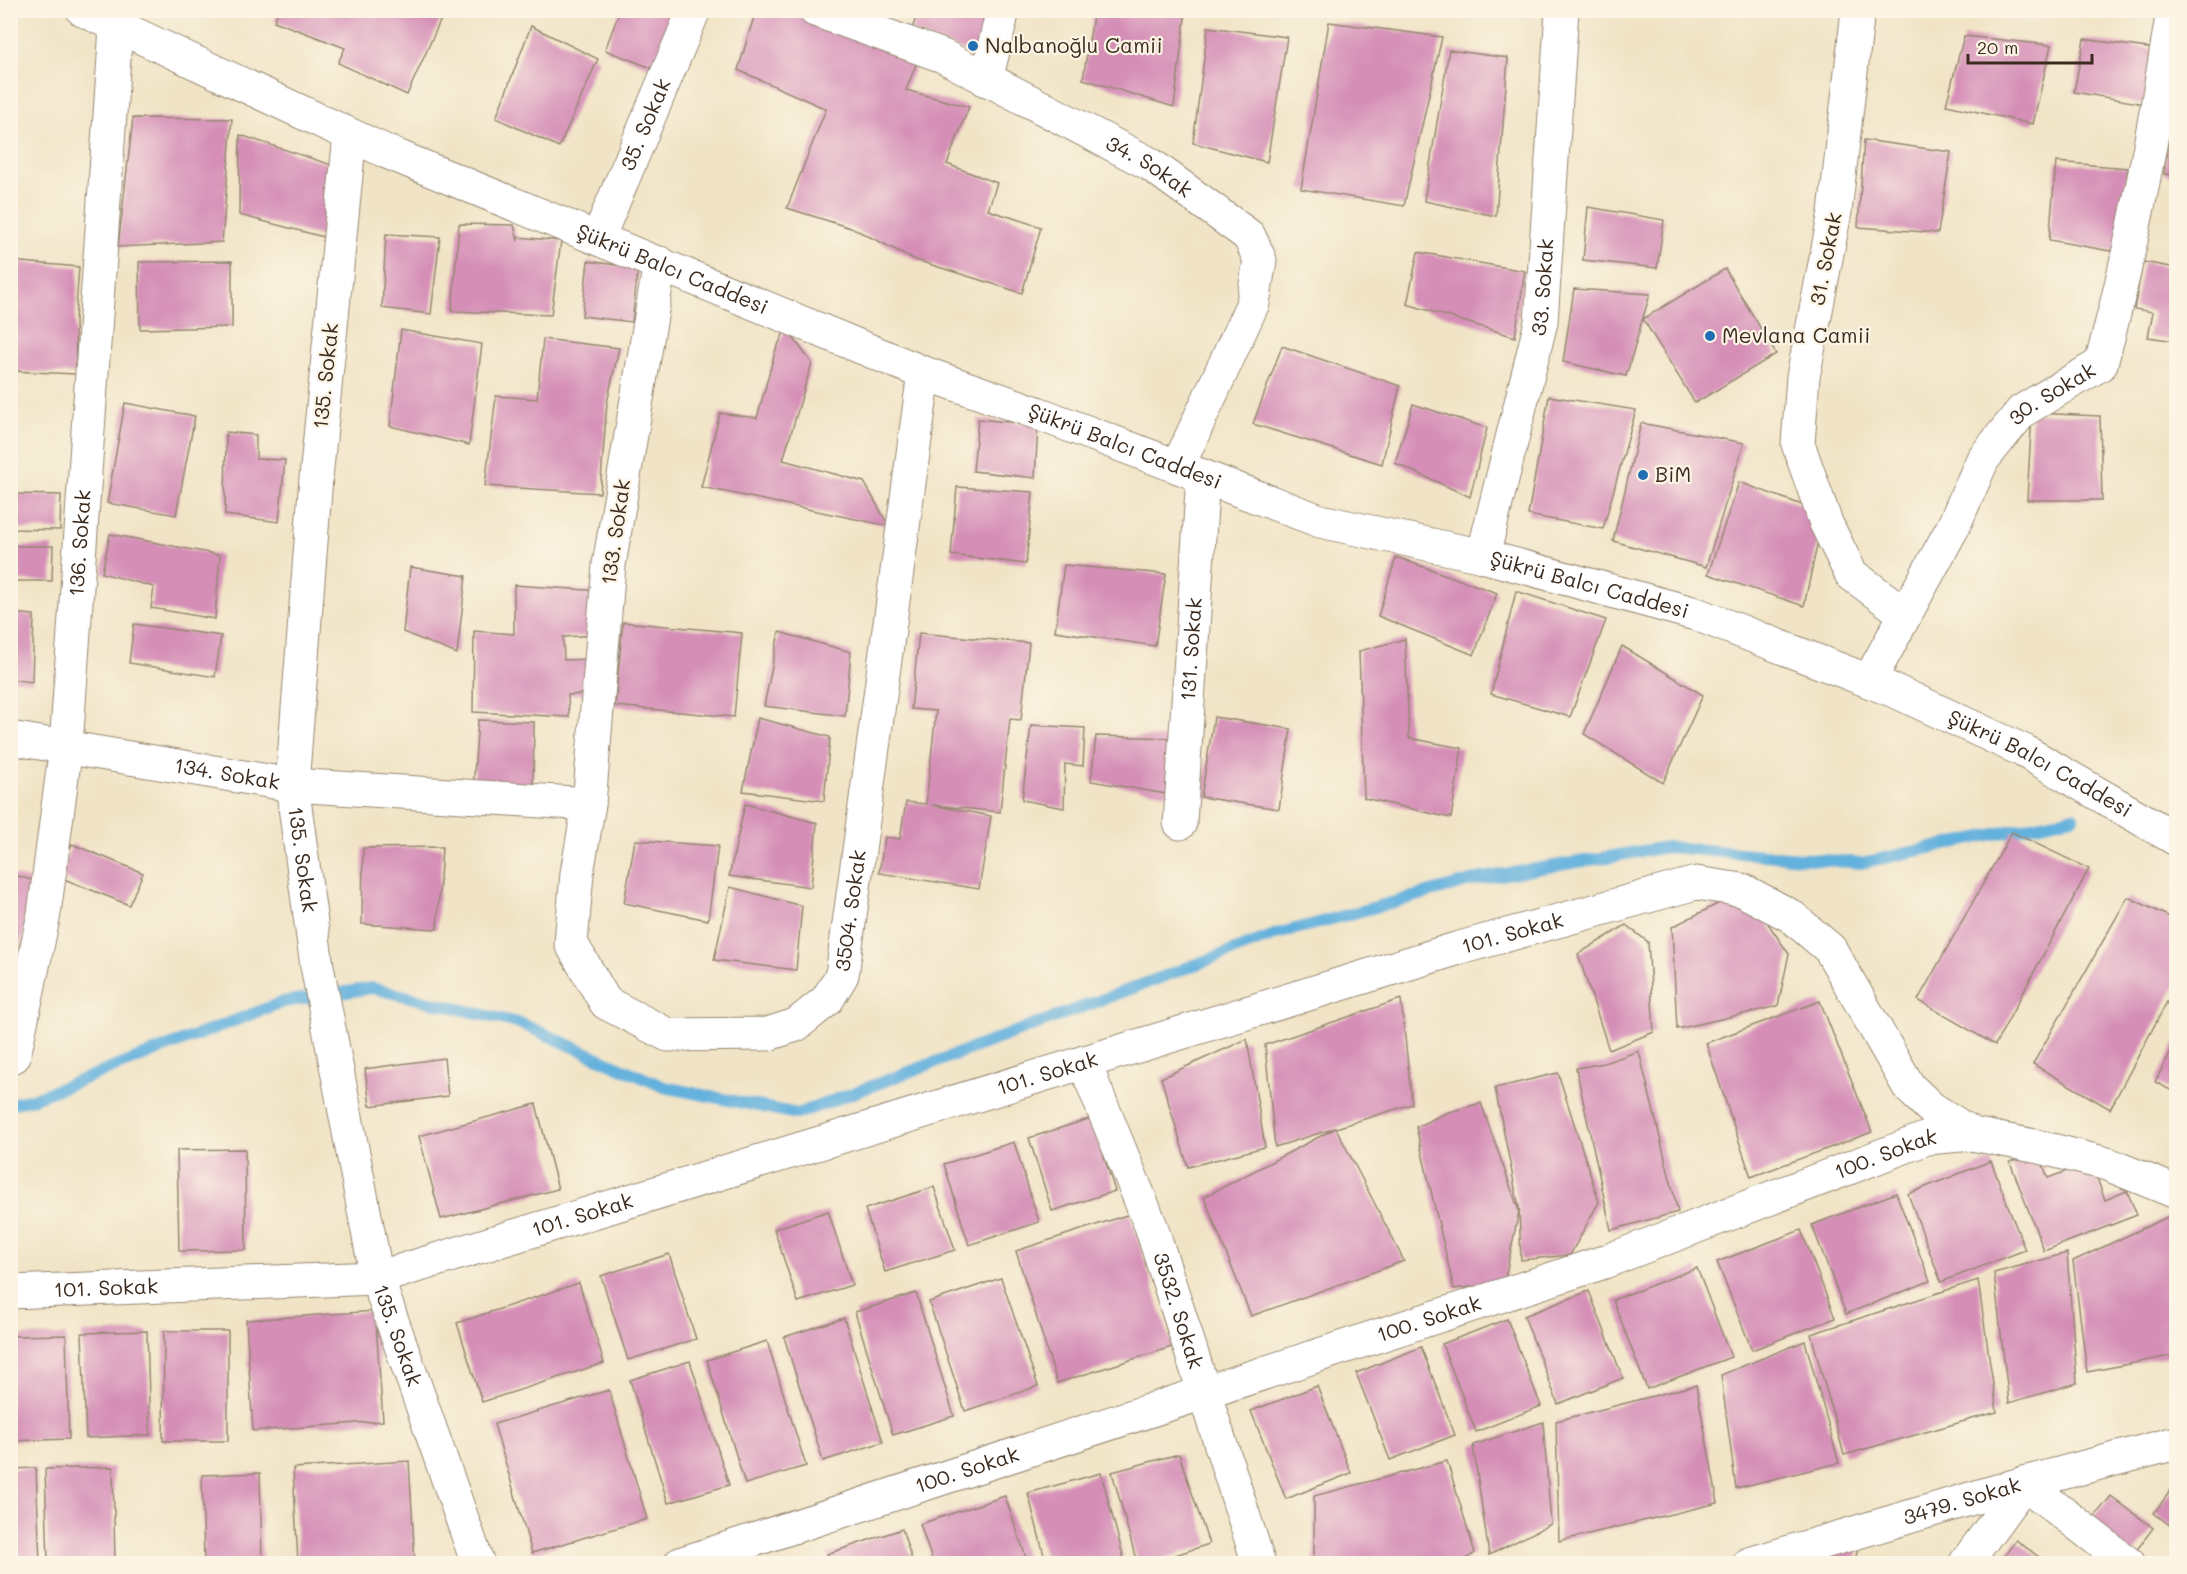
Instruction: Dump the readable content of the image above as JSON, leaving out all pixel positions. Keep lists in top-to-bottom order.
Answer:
{
  "streets": {
    "street": [
      "35. Sokak",
      "34. Sokak",
      "31. Sokak",
      "Şükrü Balcı Caddesi",
      "33. Sokak",
      "135. Sokak",
      "30. Sokak",
      "133. Sokak",
      "136. Sokak",
      "131. Sokak",
      "134. Sokak",
      "3504. Sokak",
      "101. Sokak",
      "100. Sokak",
      "3532. Sokak",
      "3479. Sokak"
    ]
  },
  "crossings": [
    ["35. Sokak", "Şükrü Balcı Caddesi"],
    ["34. Sokak", "Şükrü Balcı Caddesi"],
    ["34. Sokak", "131. Sokak"],
    ["31. Sokak", "30. Sokak"],
    ["Şükrü Balcı Caddesi", "33. Sokak"],
    ["Şükrü Balcı Caddesi", "135. Sokak"],
    ["Şükrü Balcı Caddesi", "30. Sokak"],
    ["Şükrü Balcı Caddesi", "133. Sokak"],
    ["Şükrü Balcı Caddesi", "136. Sokak"],
    ["Şükrü Balcı Caddesi", "131. Sokak"],
    ["Şükrü Balcı Caddesi", "3504. Sokak"],
    ["135. Sokak", "134. Sokak"],
    ["135. Sokak", "101. Sokak"],
    ["133. Sokak", "134. Sokak"],
    ["133. Sokak", "3504. Sokak"],
    ["136. Sokak", "134. Sokak"],
    ["134. Sokak", "3504. Sokak"],
    ["101. Sokak", "100. Sokak"],
    ["101. Sokak", "3532. Sokak"],
    ["100. Sokak", "3532. Sokak"]
  ],
  "places": ["Nalbanoğlu Camii", "Mevlana Camii", "BiM"],
  "scale_bar": "20 m"
}
